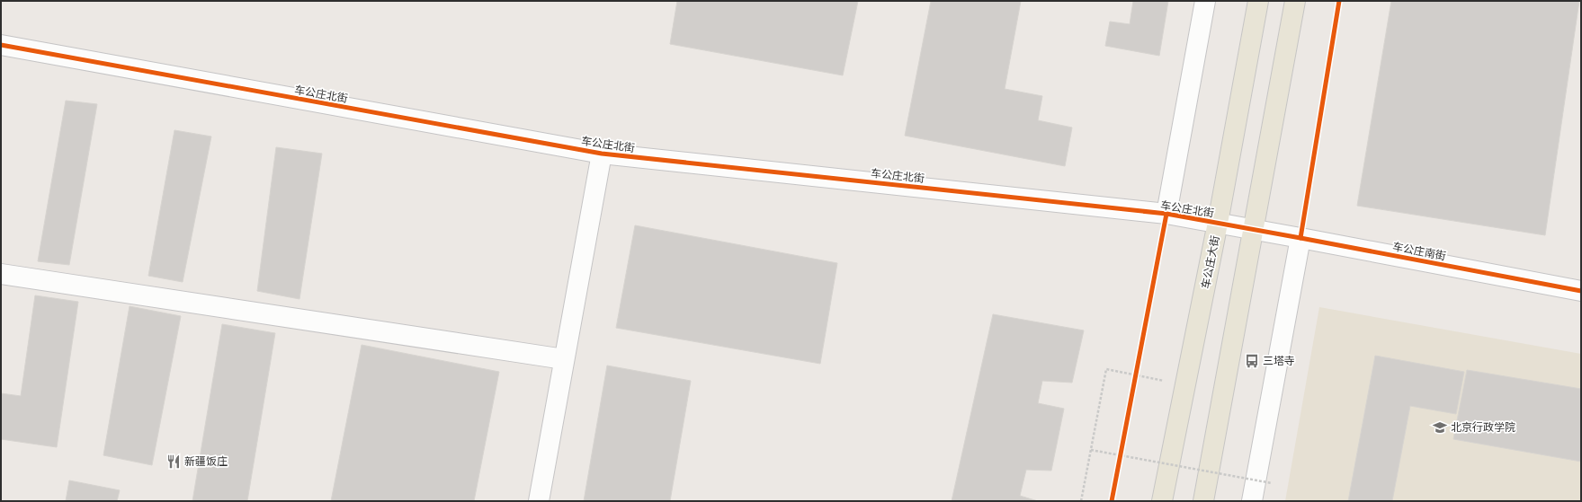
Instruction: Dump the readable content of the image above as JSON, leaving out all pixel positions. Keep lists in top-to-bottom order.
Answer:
{
  "streets": {
    "main road": ["车公庄大街"],
    "street": ["车公庄北街", "车公庄南街"]
  },
  "crossings": [
    ["车公庄北街", "车公庄南街"],
    ["车公庄北街", "车公庄大街"]
  ],
  "places": {
    "bus stop": ["三塔寺"],
    "school or university": ["北京行政学院"],
    "restaurant": ["新疆饭庄"]
  }
}
